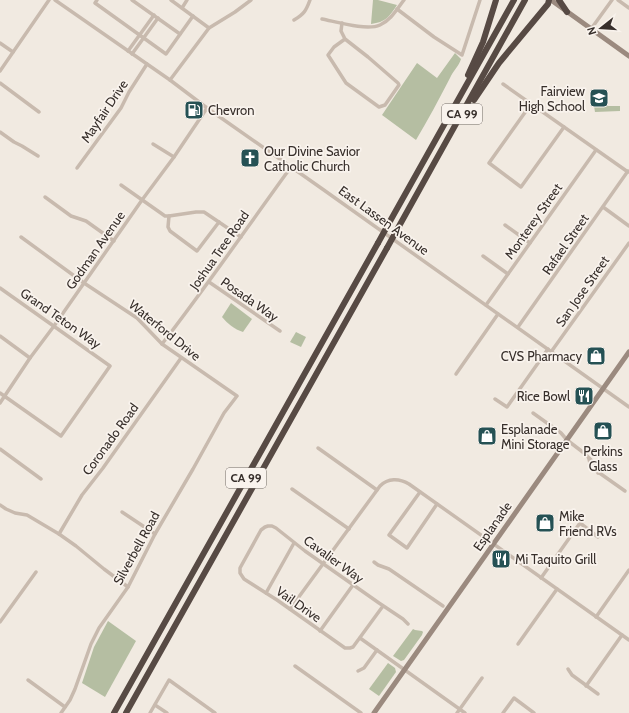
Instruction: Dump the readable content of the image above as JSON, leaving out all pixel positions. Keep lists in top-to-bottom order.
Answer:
{
  "streets": {
    "highway": ["CA 99"],
    "main road": ["Esplanade"],
    "street": [
      "Mayfair Drive",
      "East Lassen Avenue",
      "Monterey Street",
      "Rafael Street",
      "Godman Avenue",
      "Joshua Tree Road",
      "San Jose Street",
      "Posada Way",
      "Grand Teton Way",
      "Waterford Drive",
      "Coronado Road",
      "Silverbell Road",
      "Cavalier Way",
      "Vail Drive"
    ]
  },
  "crossings": [
    ["Mayfair Drive", "East Lassen Avenue"],
    ["East Lassen Avenue", "Monterey Street"],
    ["East Lassen Avenue", "Rafael Street"],
    ["East Lassen Avenue", "Godman Avenue"],
    ["East Lassen Avenue", "Joshua Tree Road"],
    ["East Lassen Avenue", "San Jose Street"],
    ["East Lassen Avenue", "Esplanade"],
    ["Godman Avenue", "Grand Teton Way"],
    ["Godman Avenue", "Waterford Drive"],
    ["Joshua Tree Road", "Posada Way"],
    ["Joshua Tree Road", "Waterford Drive"],
    ["Waterford Drive", "Coronado Road"],
    ["Waterford Drive", "Silverbell Road"],
    ["Cavalier Way", "Vail Drive"]
  ],
  "places": {
    "school or university": ["Fairview High School"],
    "fuel station": ["Chevron"],
    "church": ["Our Divine Savior Catholic Church"],
    "shop": [
      "CVS Pharmacy",
      "Perkins Glass",
      "Esplanade Mini Storage",
      "Mike Friend RVs"
    ],
    "restaurant": ["Rice Bowl", "Mi Taquito Grill"]
  },
  "north": "left"
}
